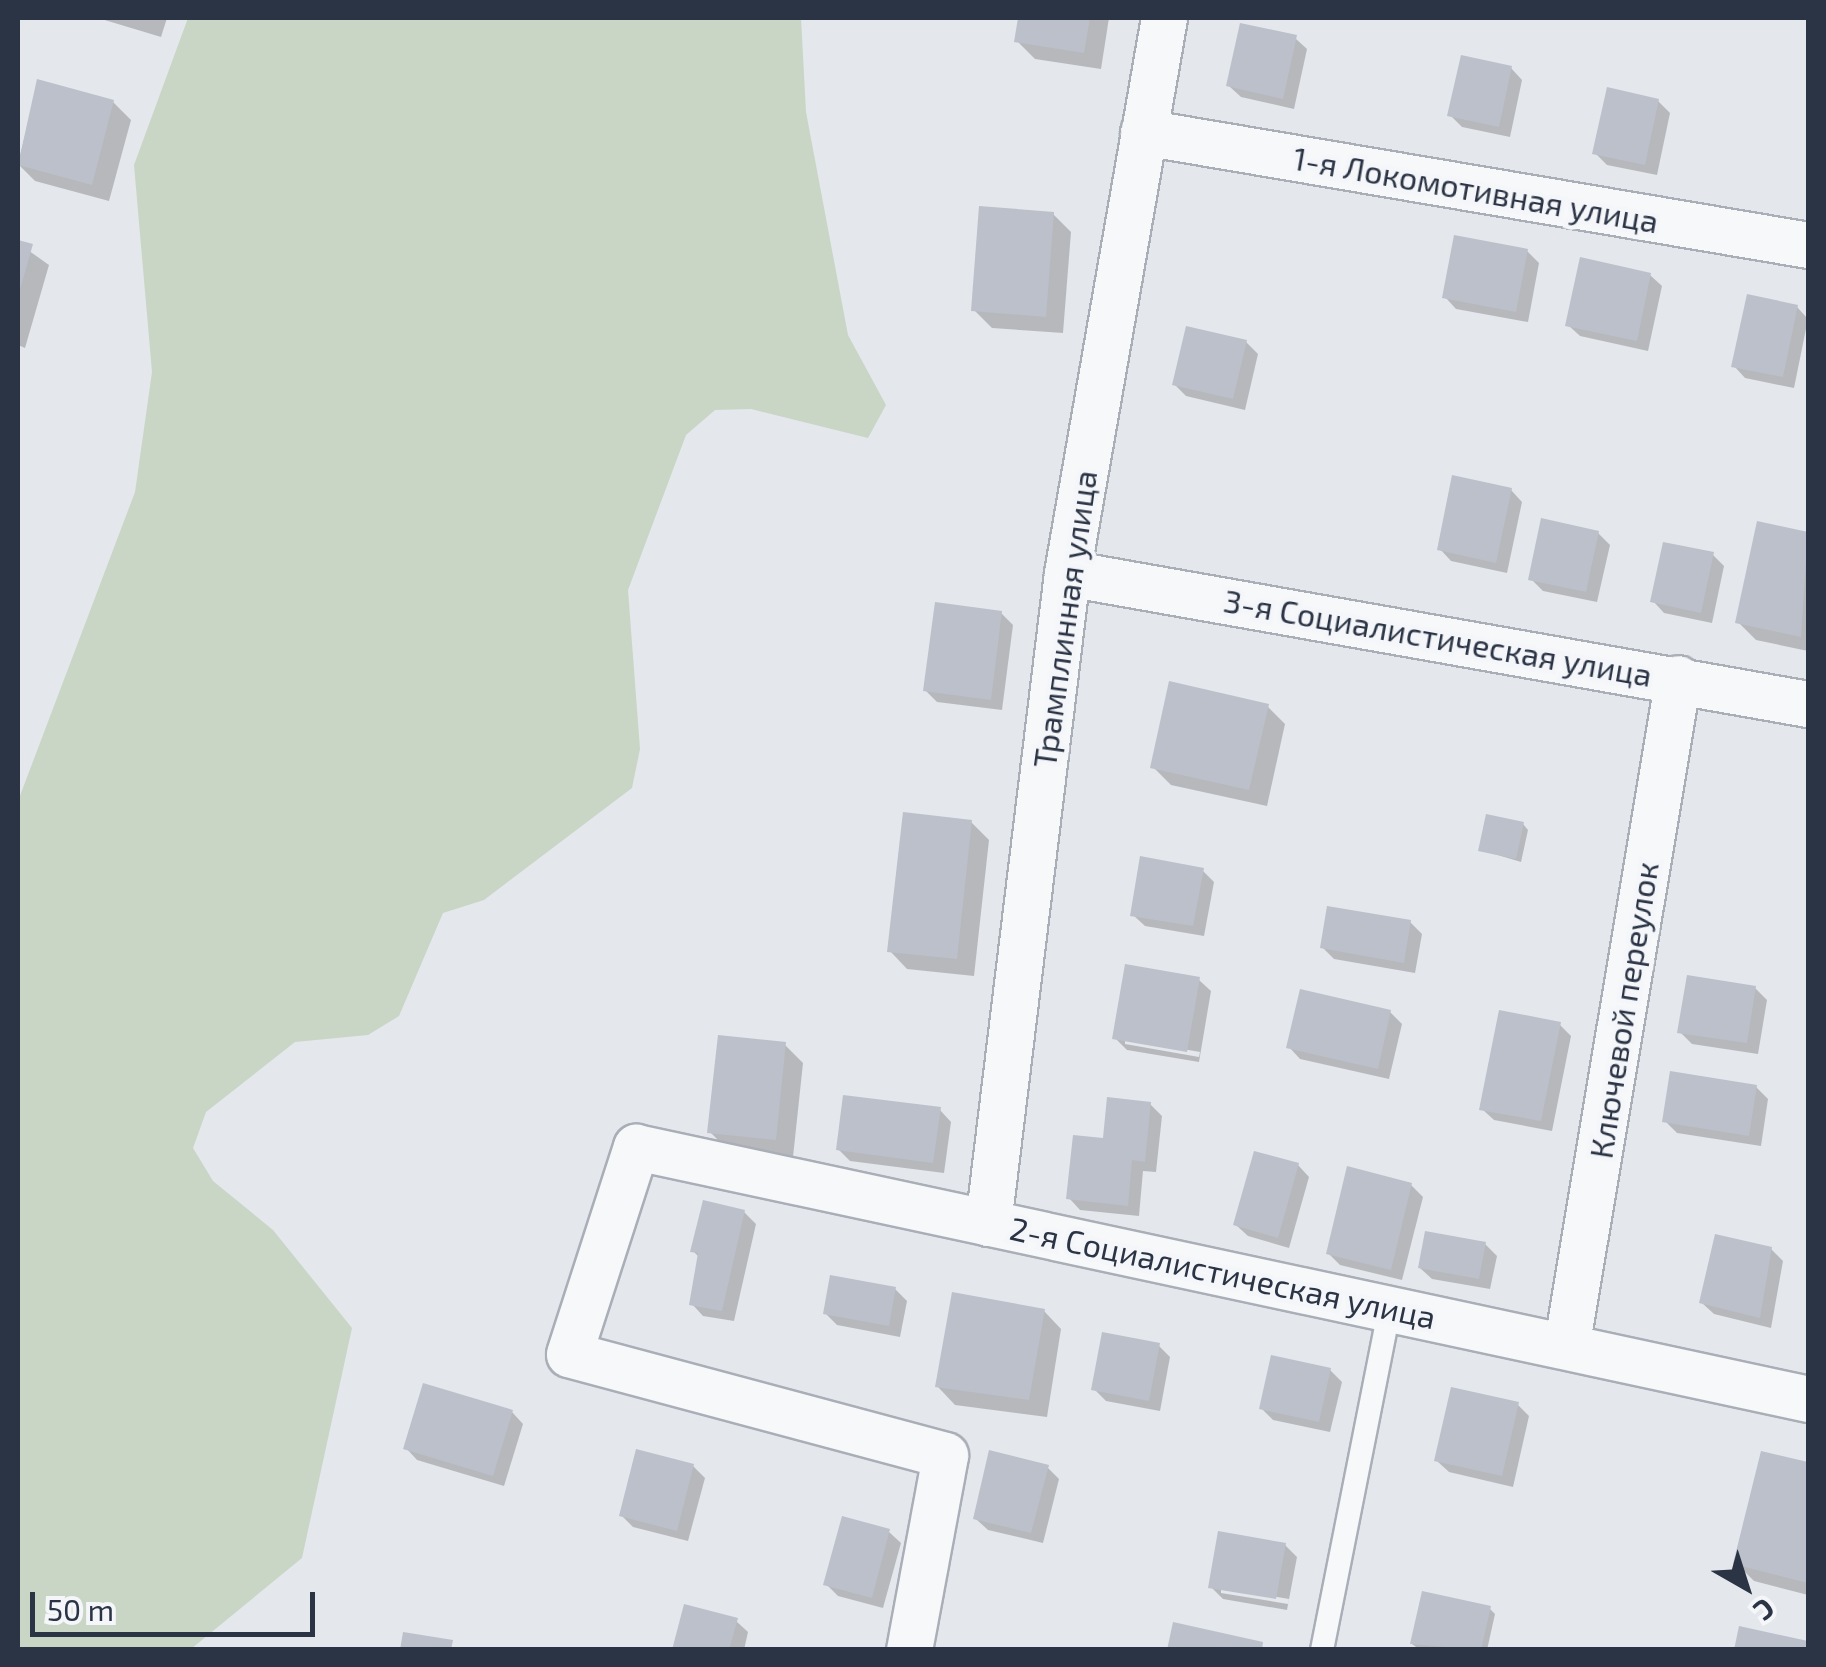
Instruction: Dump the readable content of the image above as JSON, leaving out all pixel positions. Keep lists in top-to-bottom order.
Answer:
{
  "streets": {
    "street": [
      "1-я Локомотивная улица",
      "Трамплинная улица",
      "3-я Социалистическая улица",
      "Ключевой переулок",
      "2-я Социалистическая улица"
    ]
  },
  "crossings": [
    ["1-я Локомотивная улица", "Трамплинная улица"],
    ["Трамплинная улица", "3-я Социалистическая улица"],
    ["Трамплинная улица", "2-я Социалистическая улица"],
    ["3-я Социалистическая улица", "Ключевой переулок"],
    ["Ключевой переулок", "2-я Социалистическая улица"]
  ],
  "scale_bar": "50 m",
  "north": "bottom right"
}
